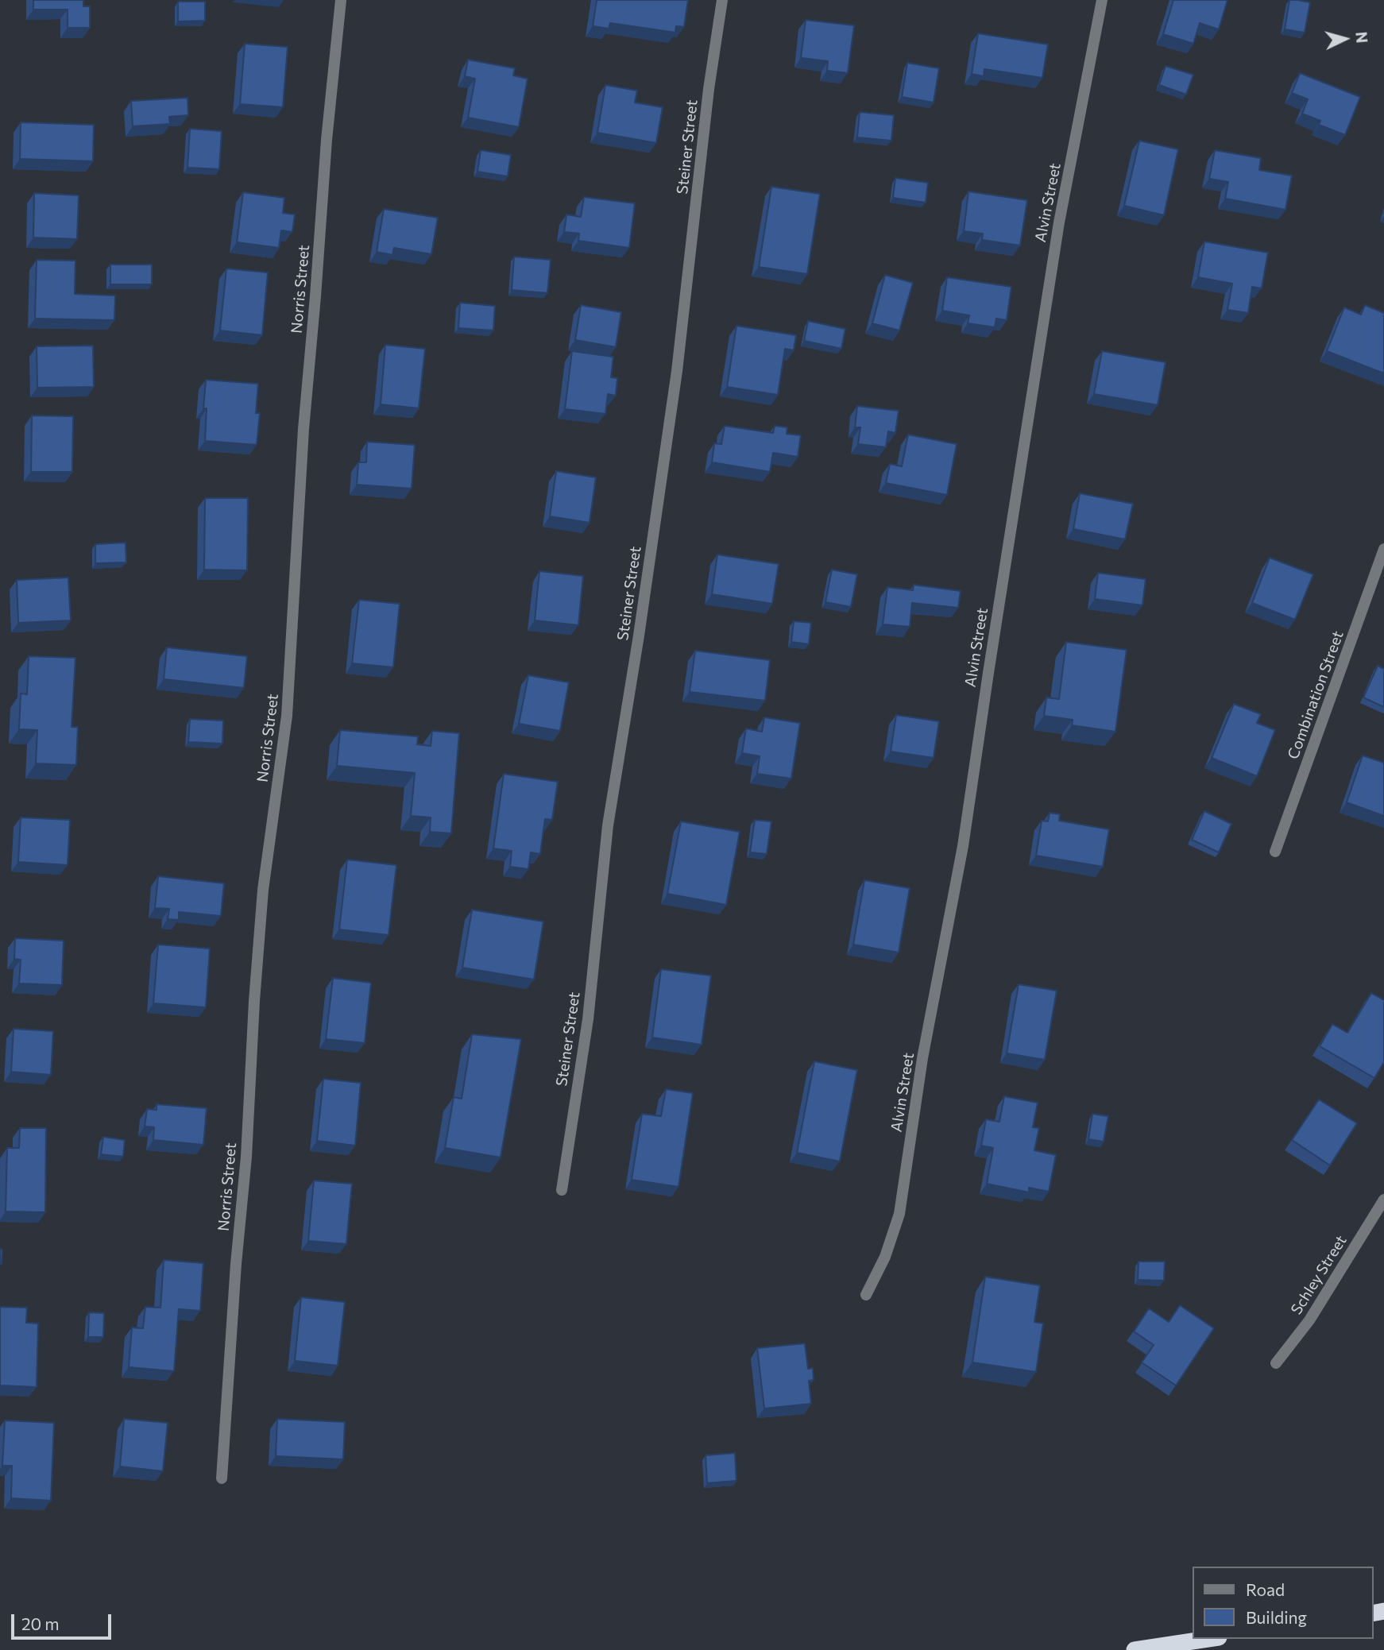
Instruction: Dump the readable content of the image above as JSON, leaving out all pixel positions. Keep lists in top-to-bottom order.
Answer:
{
  "streets": {
    "street": [
      "Steiner Street",
      "Alvin Street",
      "Norris Street",
      "Combination Street",
      "Schley Street"
    ]
  },
  "legend": ["Road", "Building"],
  "scale_bar": "20 m",
  "north": "right"
}
